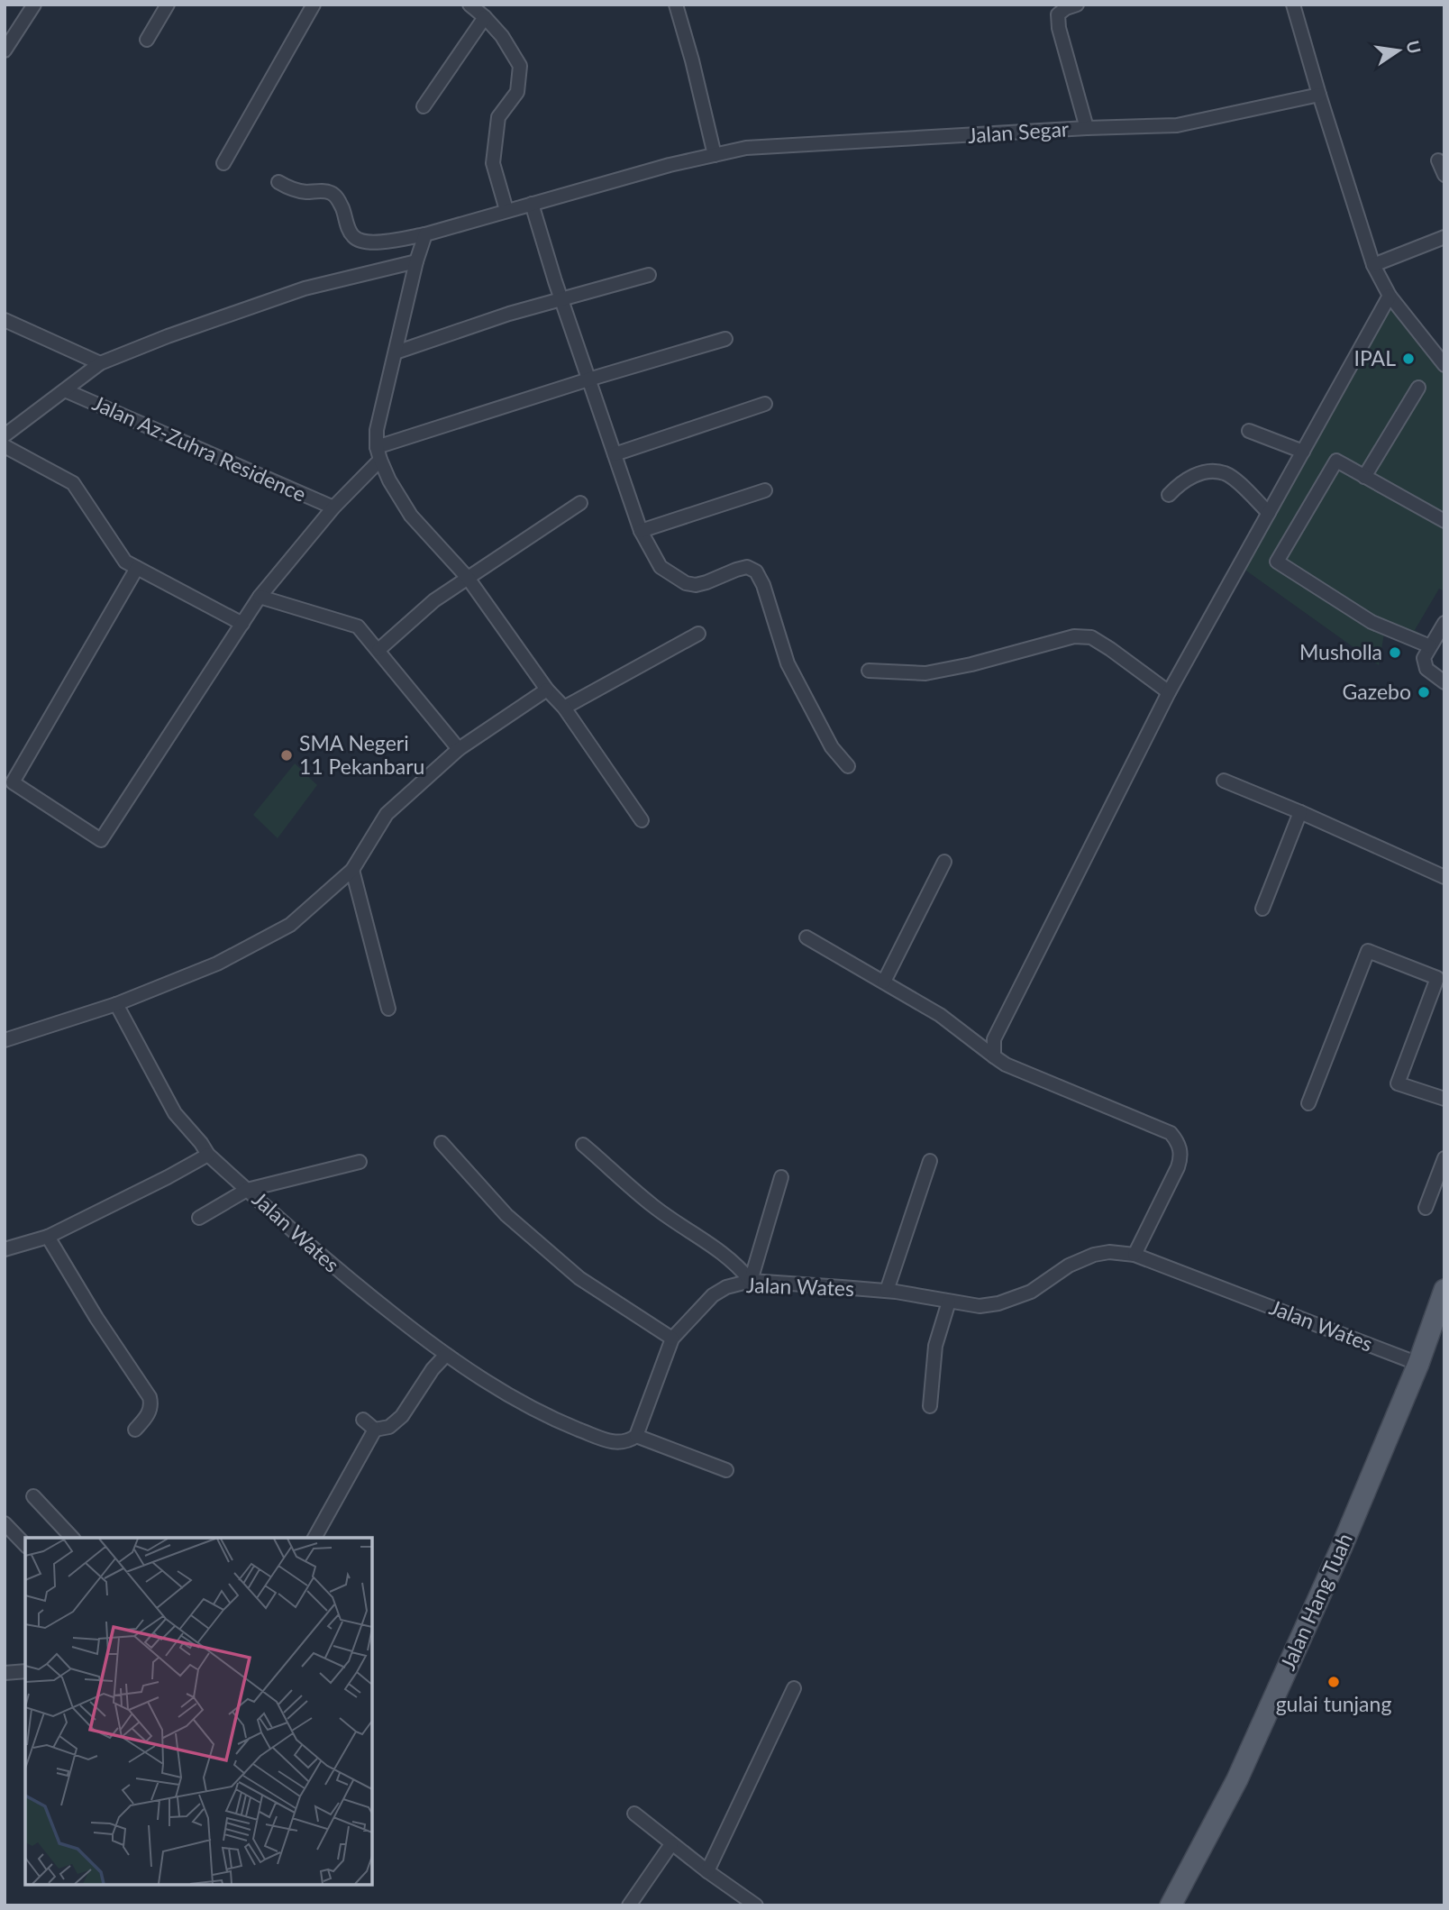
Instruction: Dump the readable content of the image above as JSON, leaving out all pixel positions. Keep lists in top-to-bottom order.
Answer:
{
  "streets": {
    "main road": ["Jalan Hang Tuah"],
    "street": ["Jalan Segar", "Jalan Az-Zuhra Residence", "Jalan Wates"]
  },
  "crossings": [
    ["Jalan Wates", "Jalan Hang Tuah"]
  ],
  "places": [
    "IPAL",
    "Musholla",
    "Gazebo",
    "SMA Negeri 11 Pekanbaru",
    "gulai tunjang"
  ],
  "north": "right"
}
